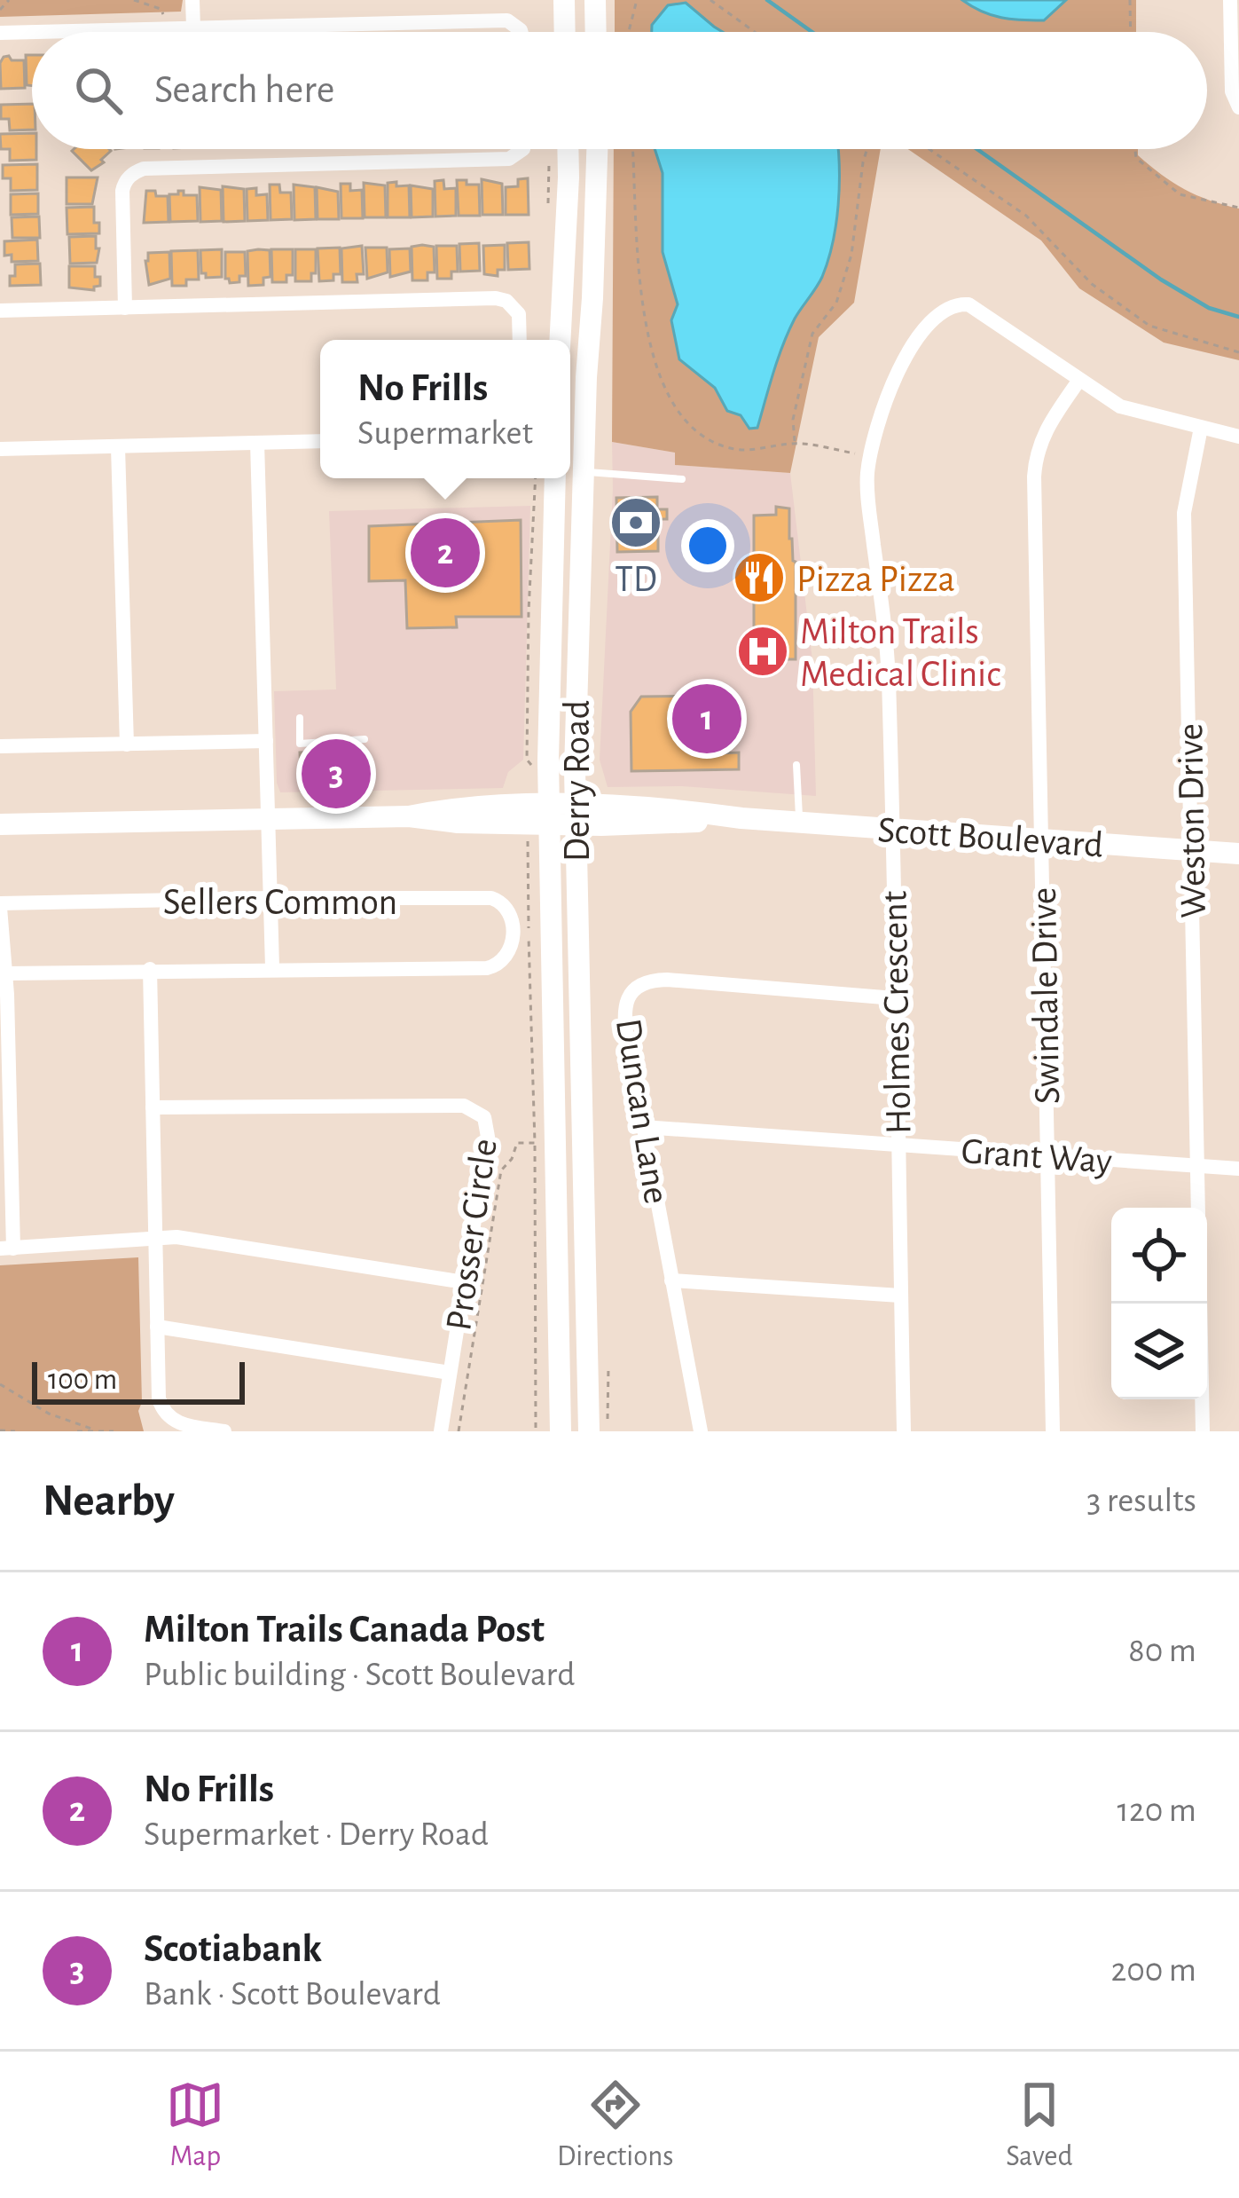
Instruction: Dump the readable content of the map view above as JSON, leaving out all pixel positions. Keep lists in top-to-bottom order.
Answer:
{
  "streets": {
    "main road": ["Derry Road", "Scott Boulevard"],
    "street": [
      "Weston Drive",
      "Sellers Common",
      "Swindale Drive",
      "Holmes Crescent",
      "Duncan Lane",
      "Grant Way",
      "Prosser Circle"
    ]
  },
  "crossings": [
    ["Derry Road", "Scott Boulevard"],
    ["Weston Drive", "Scott Boulevard"],
    ["Weston Drive", "Holmes Crescent"],
    ["Weston Drive", "Grant Way"],
    ["Scott Boulevard", "Swindale Drive"],
    ["Scott Boulevard", "Holmes Crescent"],
    ["Swindale Drive", "Holmes Crescent"],
    ["Swindale Drive", "Grant Way"],
    ["Holmes Crescent", "Duncan Lane"],
    ["Holmes Crescent", "Grant Way"],
    ["Duncan Lane", "Grant Way"]
  ],
  "places": {
    "bank": ["TD"],
    "restaurant": ["Pizza Pizza"],
    "hospital": ["Milton Trails Medical Clinic"]
  },
  "scale_bar": "100 m",
  "page": {
    "search": "Search here",
    "popup": ["No Frills", "Supermarket"],
    "pins": ["2", "1", "3"],
    "scale": "100 m",
    "heading": ["Nearby", "3 results"],
    "list": [
      {
        "mark": "1",
        "name": "Milton Trails Canada Post",
        "note": "Public building · Scott Boulevard",
        "value": "80 m"
      },
      {
        "mark": "2",
        "name": "No Frills",
        "note": "Supermarket · Derry Road",
        "value": "120 m"
      },
      {
        "mark": "3",
        "name": "Scotiabank",
        "note": "Bank · Scott Boulevard",
        "value": "200 m"
      }
    ],
    "nav": ["Map", "Directions", "Saved"]
  }
}
